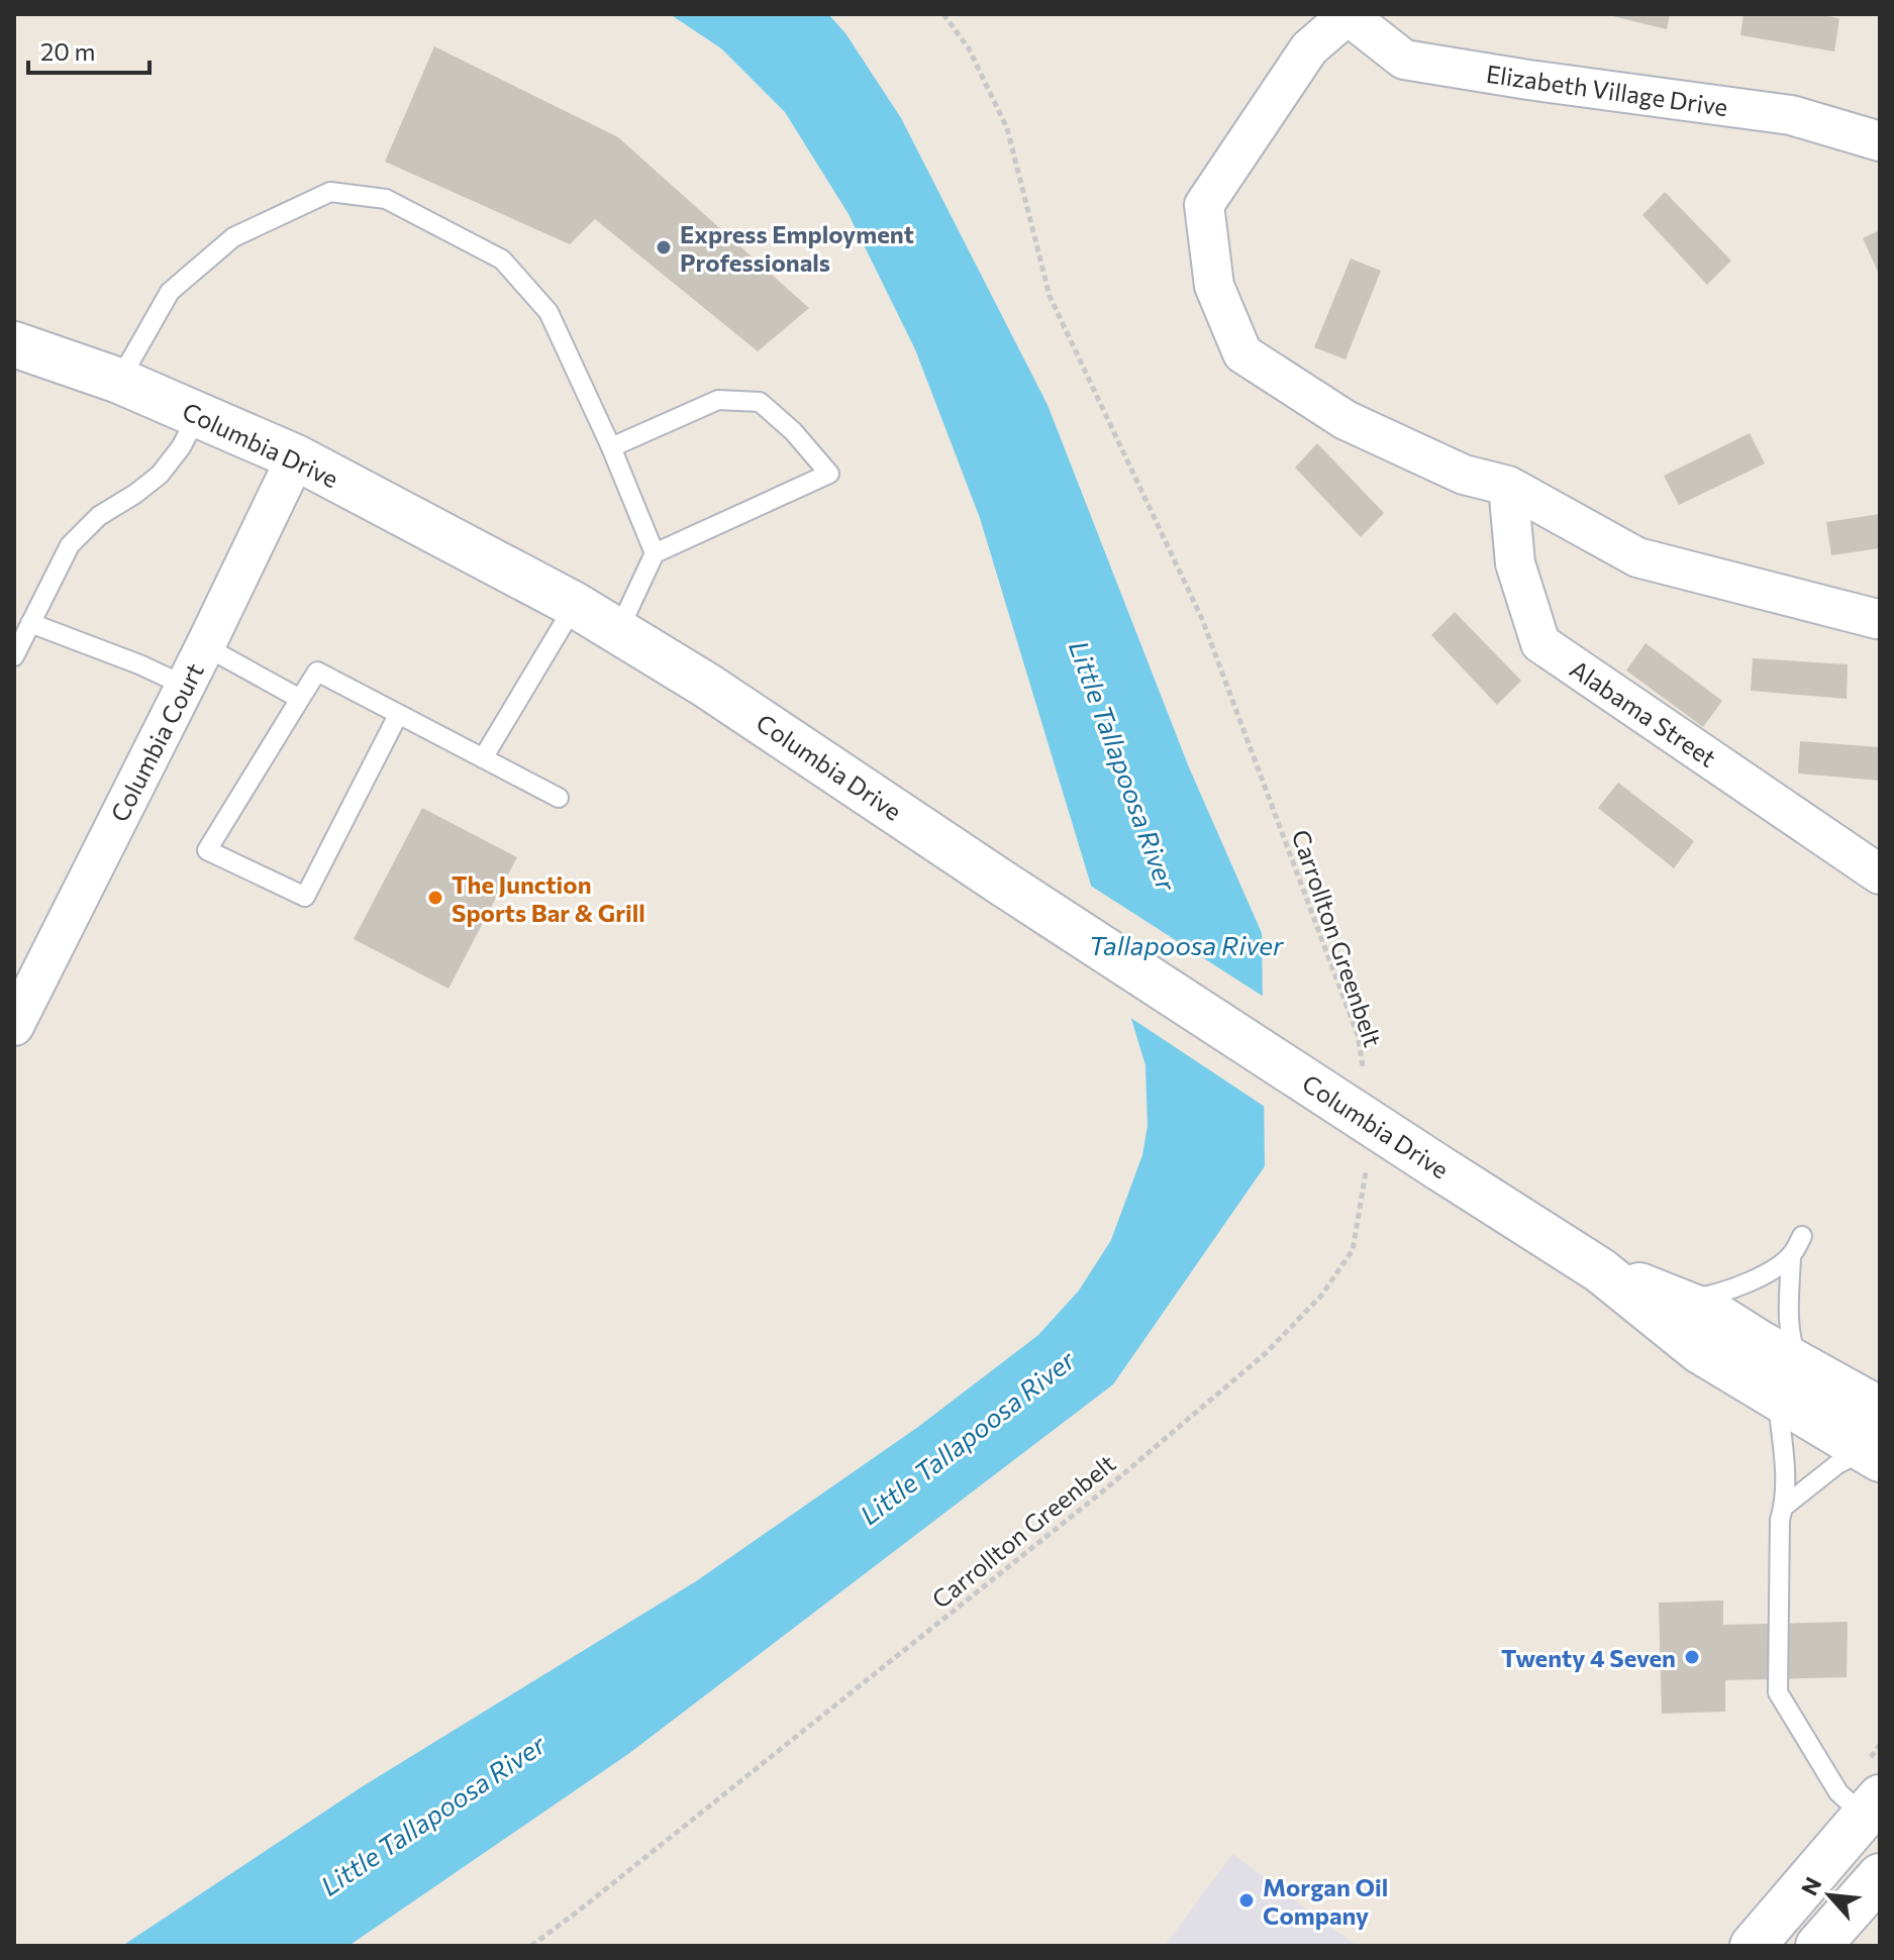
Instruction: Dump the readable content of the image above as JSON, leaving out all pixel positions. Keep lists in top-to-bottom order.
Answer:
{
  "streets": {
    "main road": ["Columbia Drive"],
    "street": ["Elizabeth Village Drive", "Alabama Street", "Columbia Court"],
    "path": ["Carrollton Greenbelt"]
  },
  "crossings": [
    ["Columbia Drive", "Columbia Court"]
  ],
  "water": ["Little Tallapoosa River", "Tallapoosa River"],
  "places": [
    "Express Employment Professionals",
    "The Junction Sports Bar & Grill",
    "Twenty 4 Seven",
    "Morgan Oil Company"
  ],
  "scale_bar": "20 m",
  "north": "top left"
}
